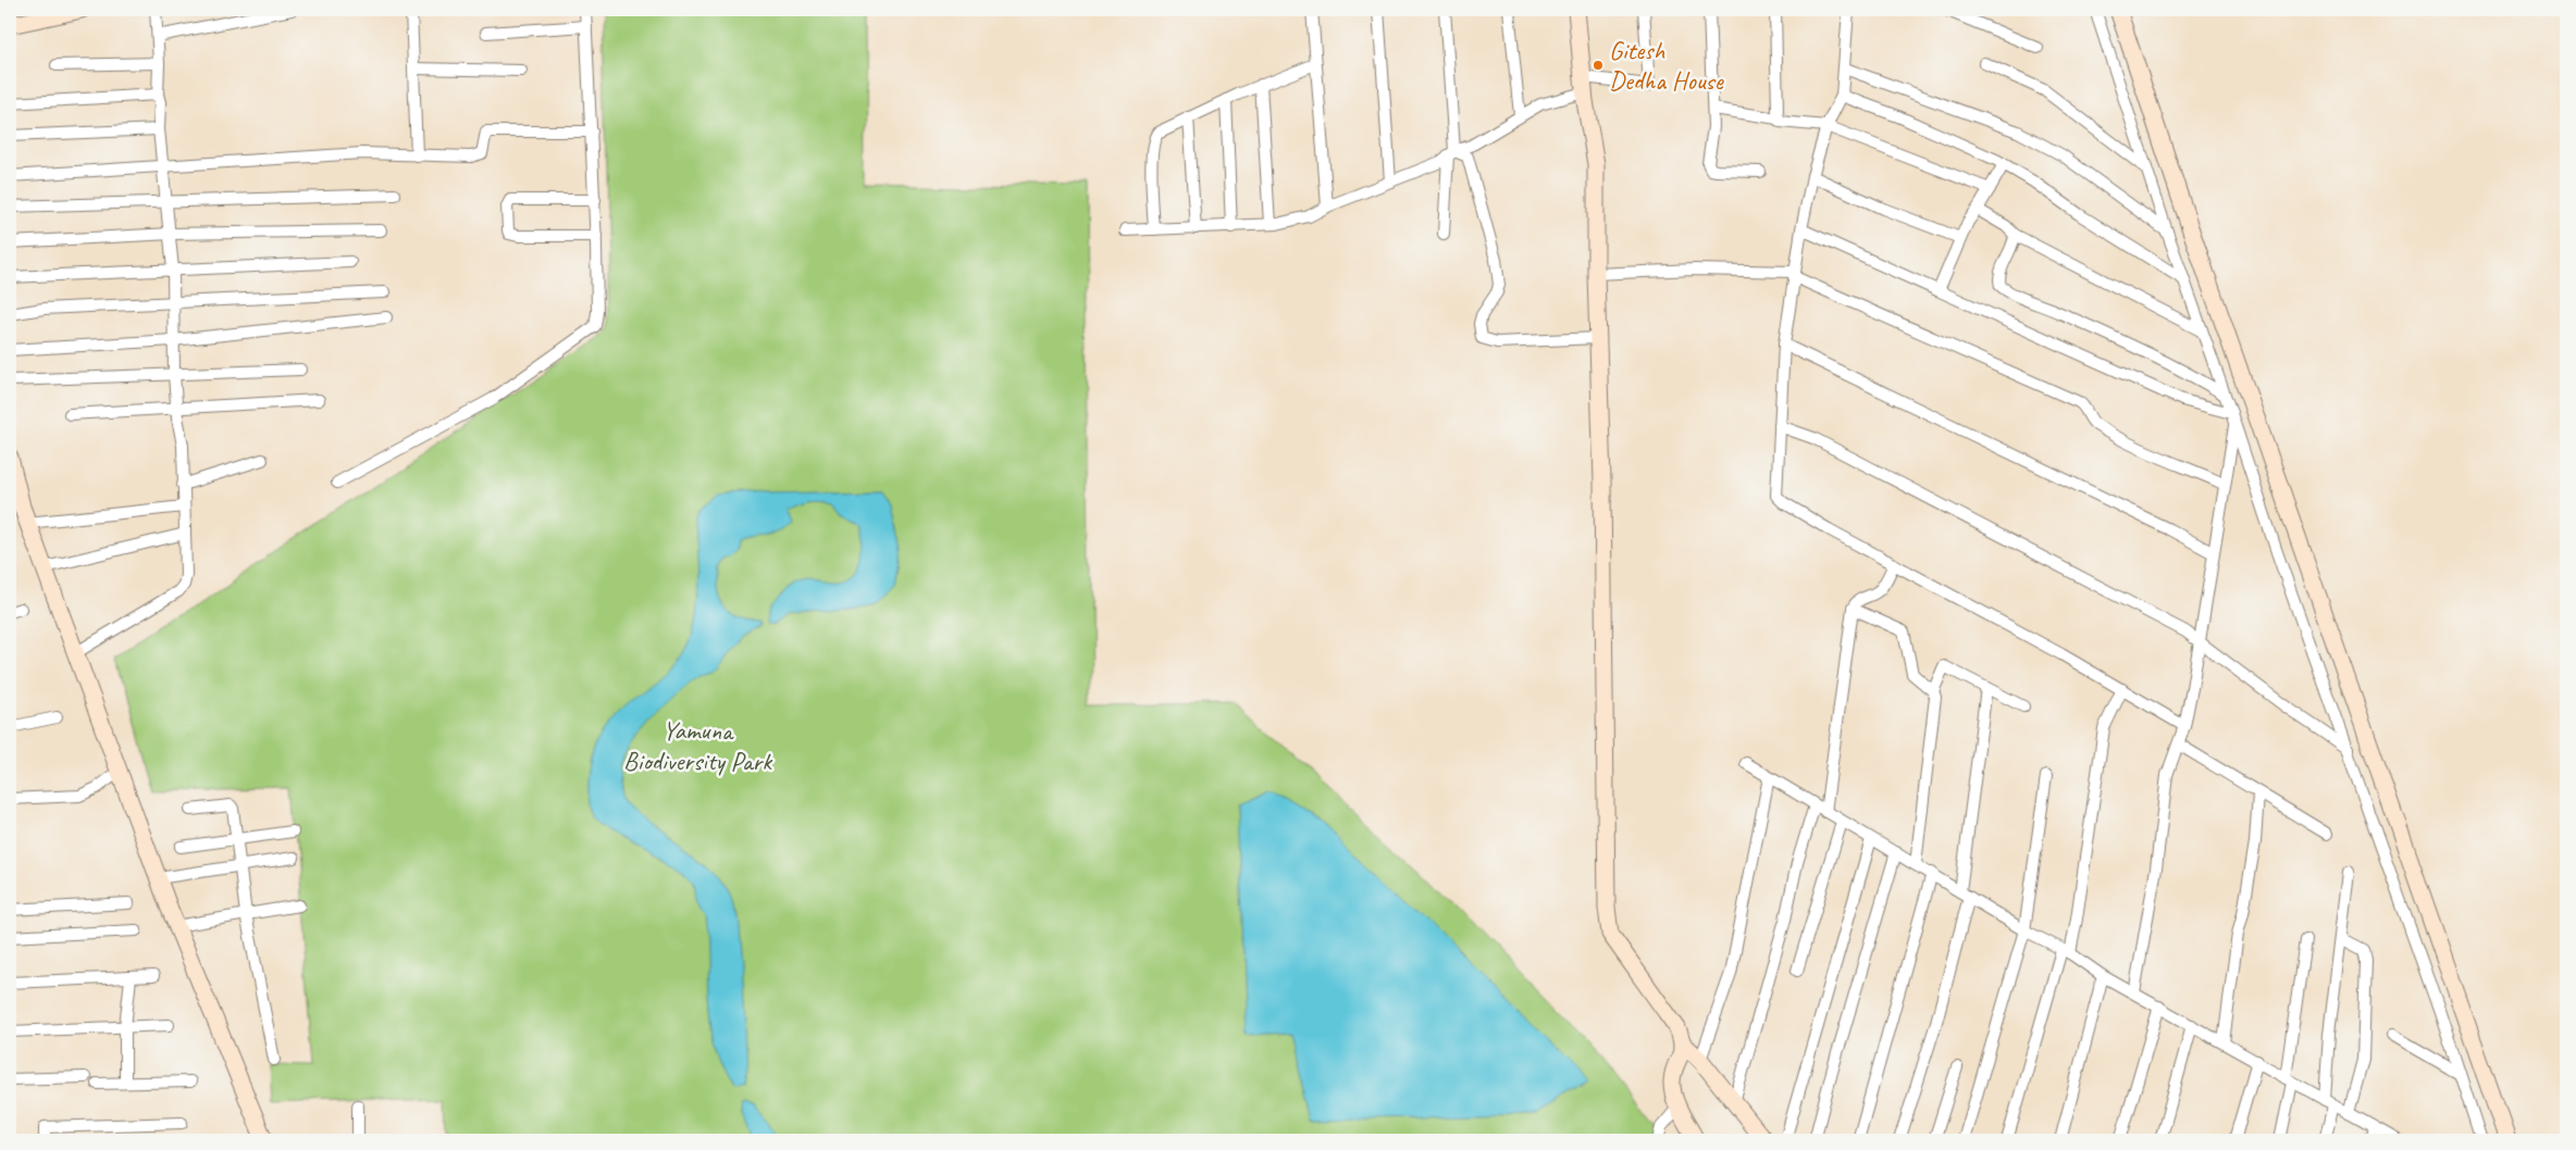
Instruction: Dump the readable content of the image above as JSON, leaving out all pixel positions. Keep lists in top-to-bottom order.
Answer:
{
  "parks": ["Yamuna Biodiversity Park"],
  "places": ["Gitesh Dedha House"]
}
